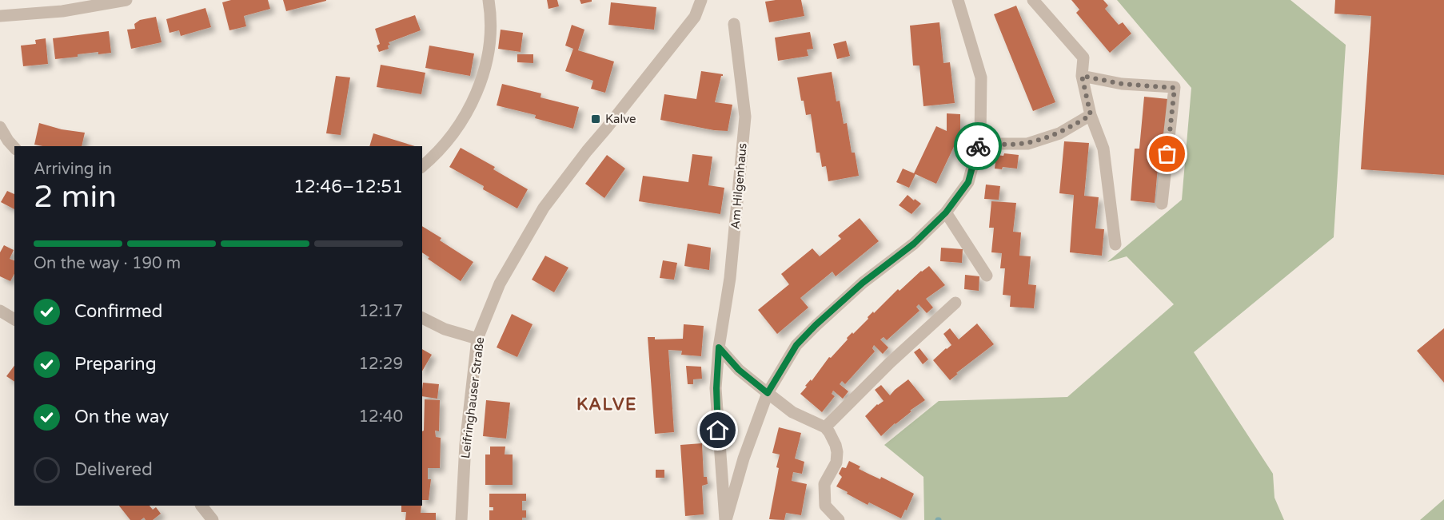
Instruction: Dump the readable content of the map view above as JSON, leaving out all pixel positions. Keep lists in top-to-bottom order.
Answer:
{
  "streets": {
    "street": ["Am Hilgenhaus", "Leifringhauser Straße"]
  },
  "districts": ["KALVE"],
  "places": {
    "transit": ["Kalve"]
  },
  "page": {
    "heading": ["2 min", "Arriving in", "12:46–12:51"],
    "bar": "On the way · 190 m",
    "list": [
      ["Confirmed", "12:17"],
      ["Preparing", "12:29"],
      ["On the way", "12:40"],
      "Delivered"
    ]
  }
}
